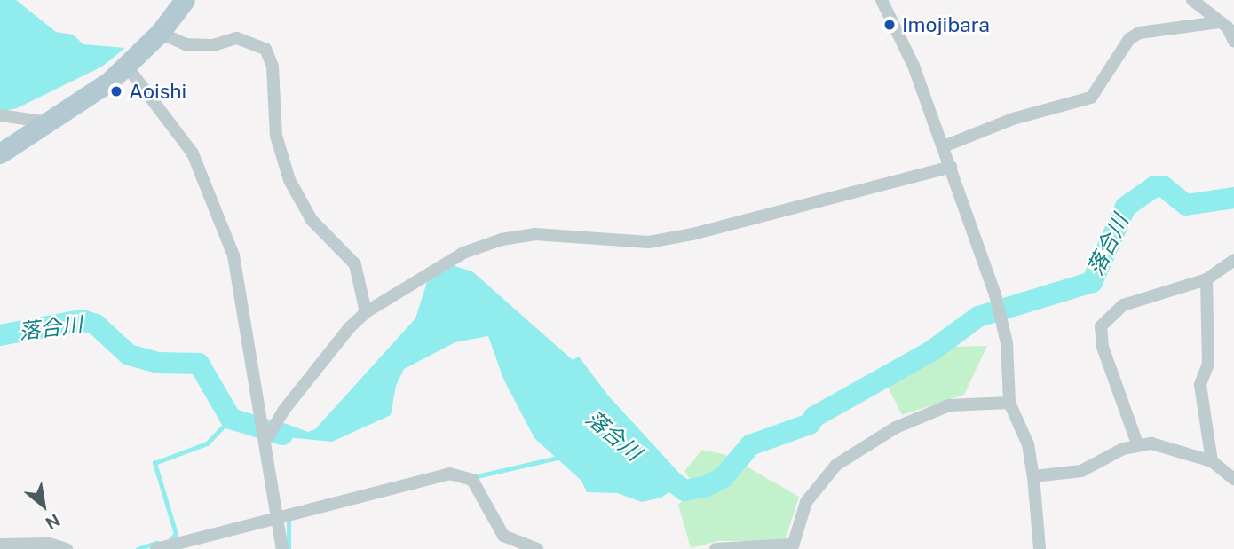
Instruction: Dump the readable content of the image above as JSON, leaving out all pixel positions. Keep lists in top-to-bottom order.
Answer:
{
  "water": ["落合川"],
  "places": ["Imojibara", "Aoishi"],
  "north": "bottom right"
}
